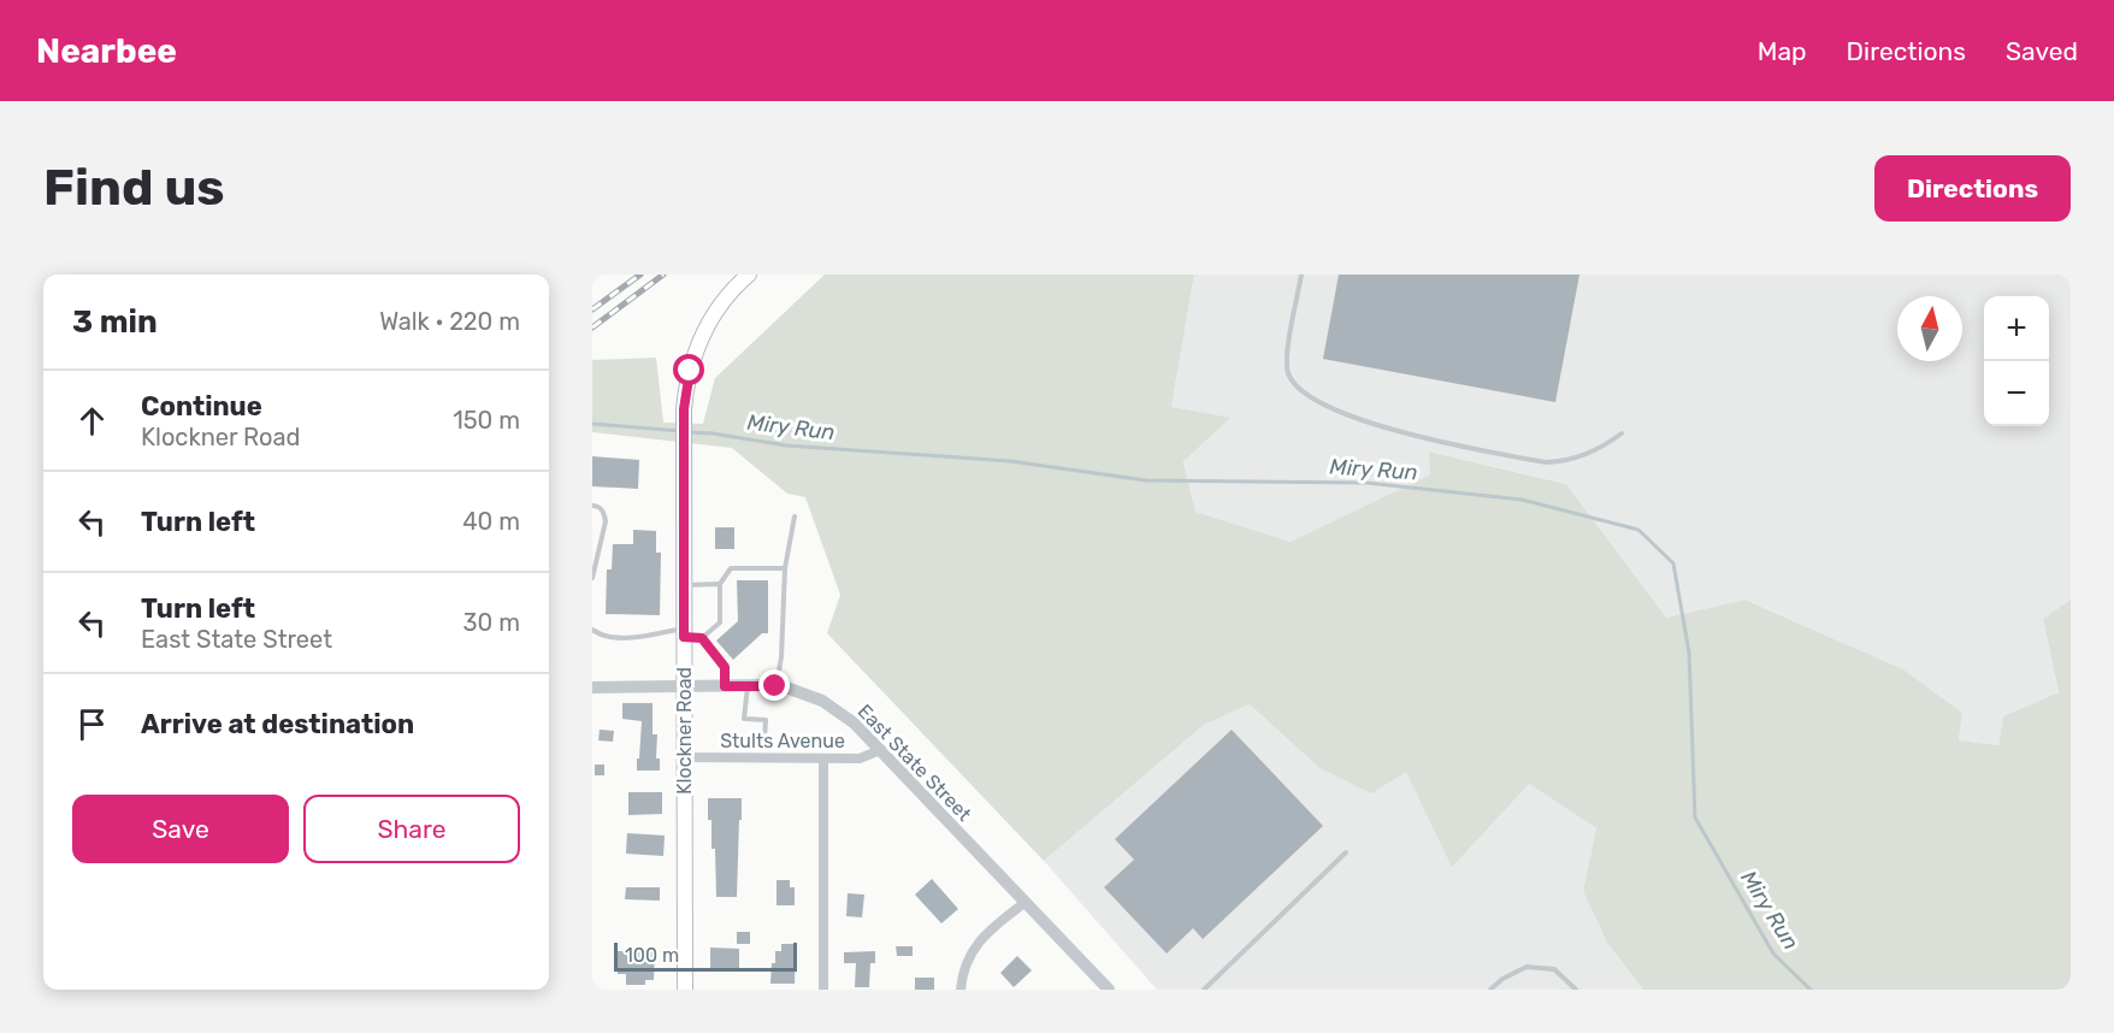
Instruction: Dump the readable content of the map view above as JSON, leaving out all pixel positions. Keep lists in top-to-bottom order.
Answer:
{
  "streets": {
    "main road": ["Klockner Road"],
    "street": ["Stults Avenue", "East State Street"]
  },
  "crossings": [
    ["Klockner Road", "Stults Avenue"],
    ["Klockner Road", "East State Street"],
    ["Stults Avenue", "East State Street"]
  ],
  "water": ["Miry Run"],
  "scale_bar": "100 m",
  "north": "top",
  "page": {
    "header": "Nearbee",
    "nav": ["Map", "Directions", "Saved"],
    "buttons": [
      "Directions",
      ["Save", "Share"]
    ],
    "title": "Find us",
    "heading": ["3 min", "Walk · 220 m"],
    "map_buttons": ["+", "−"],
    "list": [
      ["Continue", "Klockner Road", "150 m"],
      ["Turn left", "40 m"],
      ["Turn left", "East State Street", "30 m"],
      "Arrive at destination"
    ],
    "scale": "100 m"
  }
}
